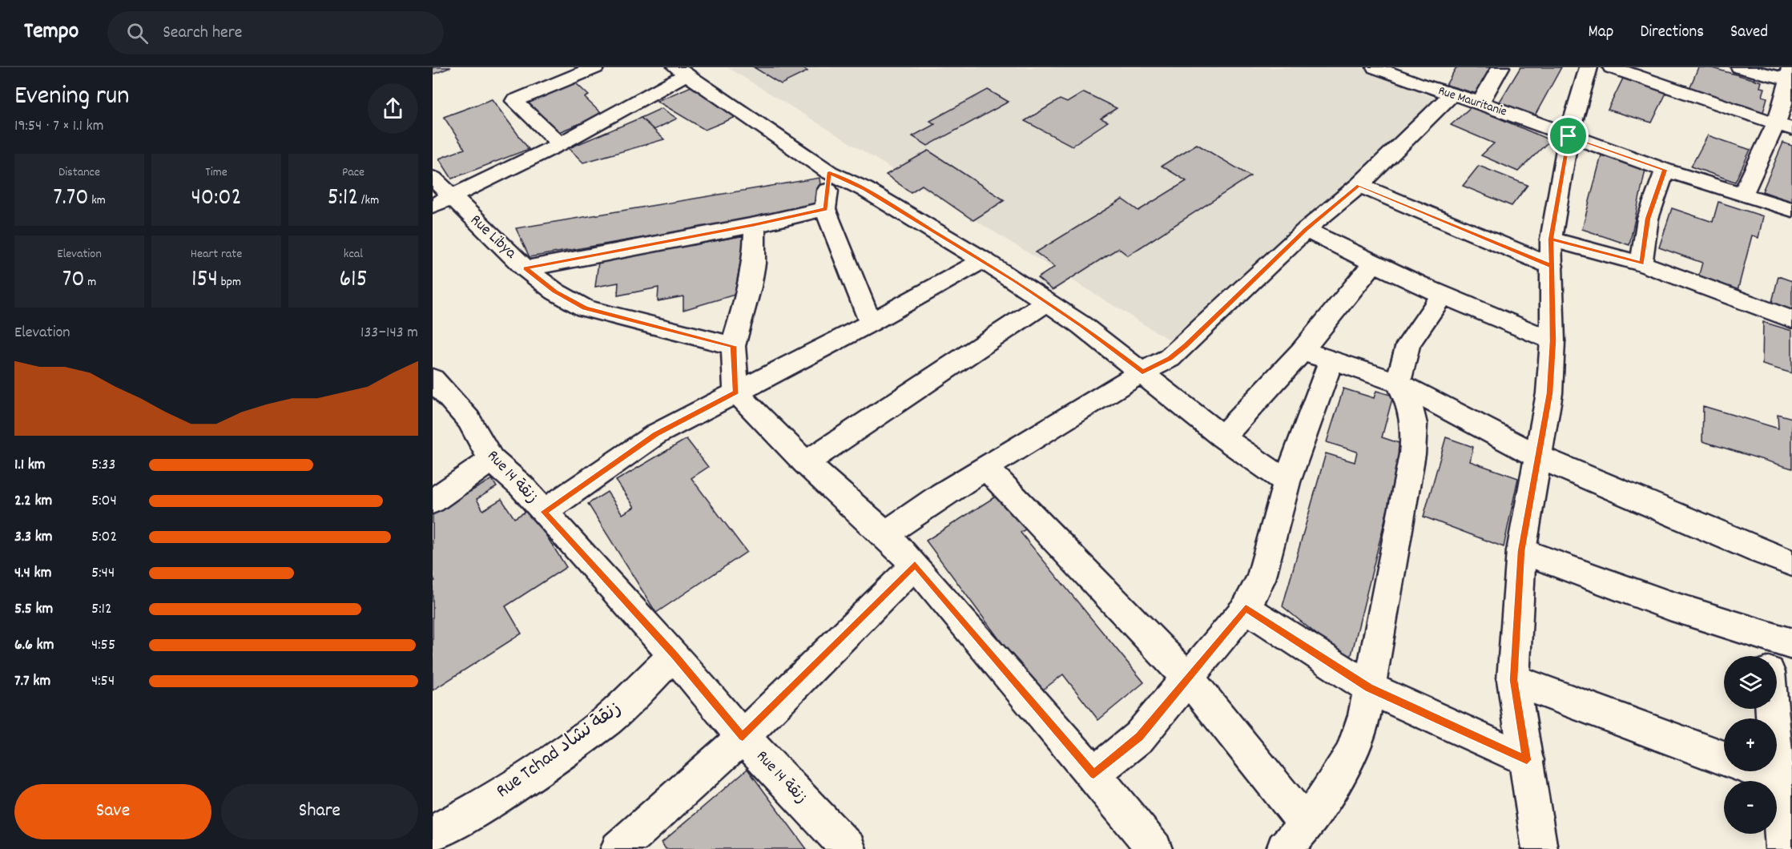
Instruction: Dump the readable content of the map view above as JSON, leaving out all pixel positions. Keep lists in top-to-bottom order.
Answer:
{
  "streets": {
    "street": [
      "Rue Mauritanie",
      "Rue Libya",
      "Rue 14 زنقة",
      "Rue Tchad زنقة نشاد"
    ]
  },
  "crossings": [
    ["Rue 14 زنقة", "Rue Tchad زنقة نشاد"]
  ],
  "page": {
    "header": "Tempo",
    "search": "Search here",
    "nav": ["Map", "Directions", "Saved"],
    "heading": ["Evening run", "19:54 · 7 × 1.1 km"],
    "stats": [
      ["Distance", "7.70 km"],
      ["Time", "40:02"],
      ["Pace", "5:12 /km"],
      ["Elevation", "70 m"],
      ["Heart rate", "154 bpm"],
      ["kcal", "615"]
    ],
    "chart": ["Elevation", "133–143 m"],
    "list": [
      {
        "name": "1.1 km",
        "note": "5:33"
      },
      {
        "name": "2.2 km",
        "note": "5:04"
      },
      {
        "name": "3.3 km",
        "note": "5:02"
      },
      {
        "name": "4.4 km",
        "note": "5:44"
      },
      {
        "name": "5.5 km",
        "note": "5:12"
      },
      {
        "name": "6.6 km",
        "note": "4:55"
      },
      {
        "name": "7.7 km",
        "note": "4:54"
      }
    ],
    "map_buttons": ["+", "−"],
    "buttons": ["Save", "Share"]
  }
}
